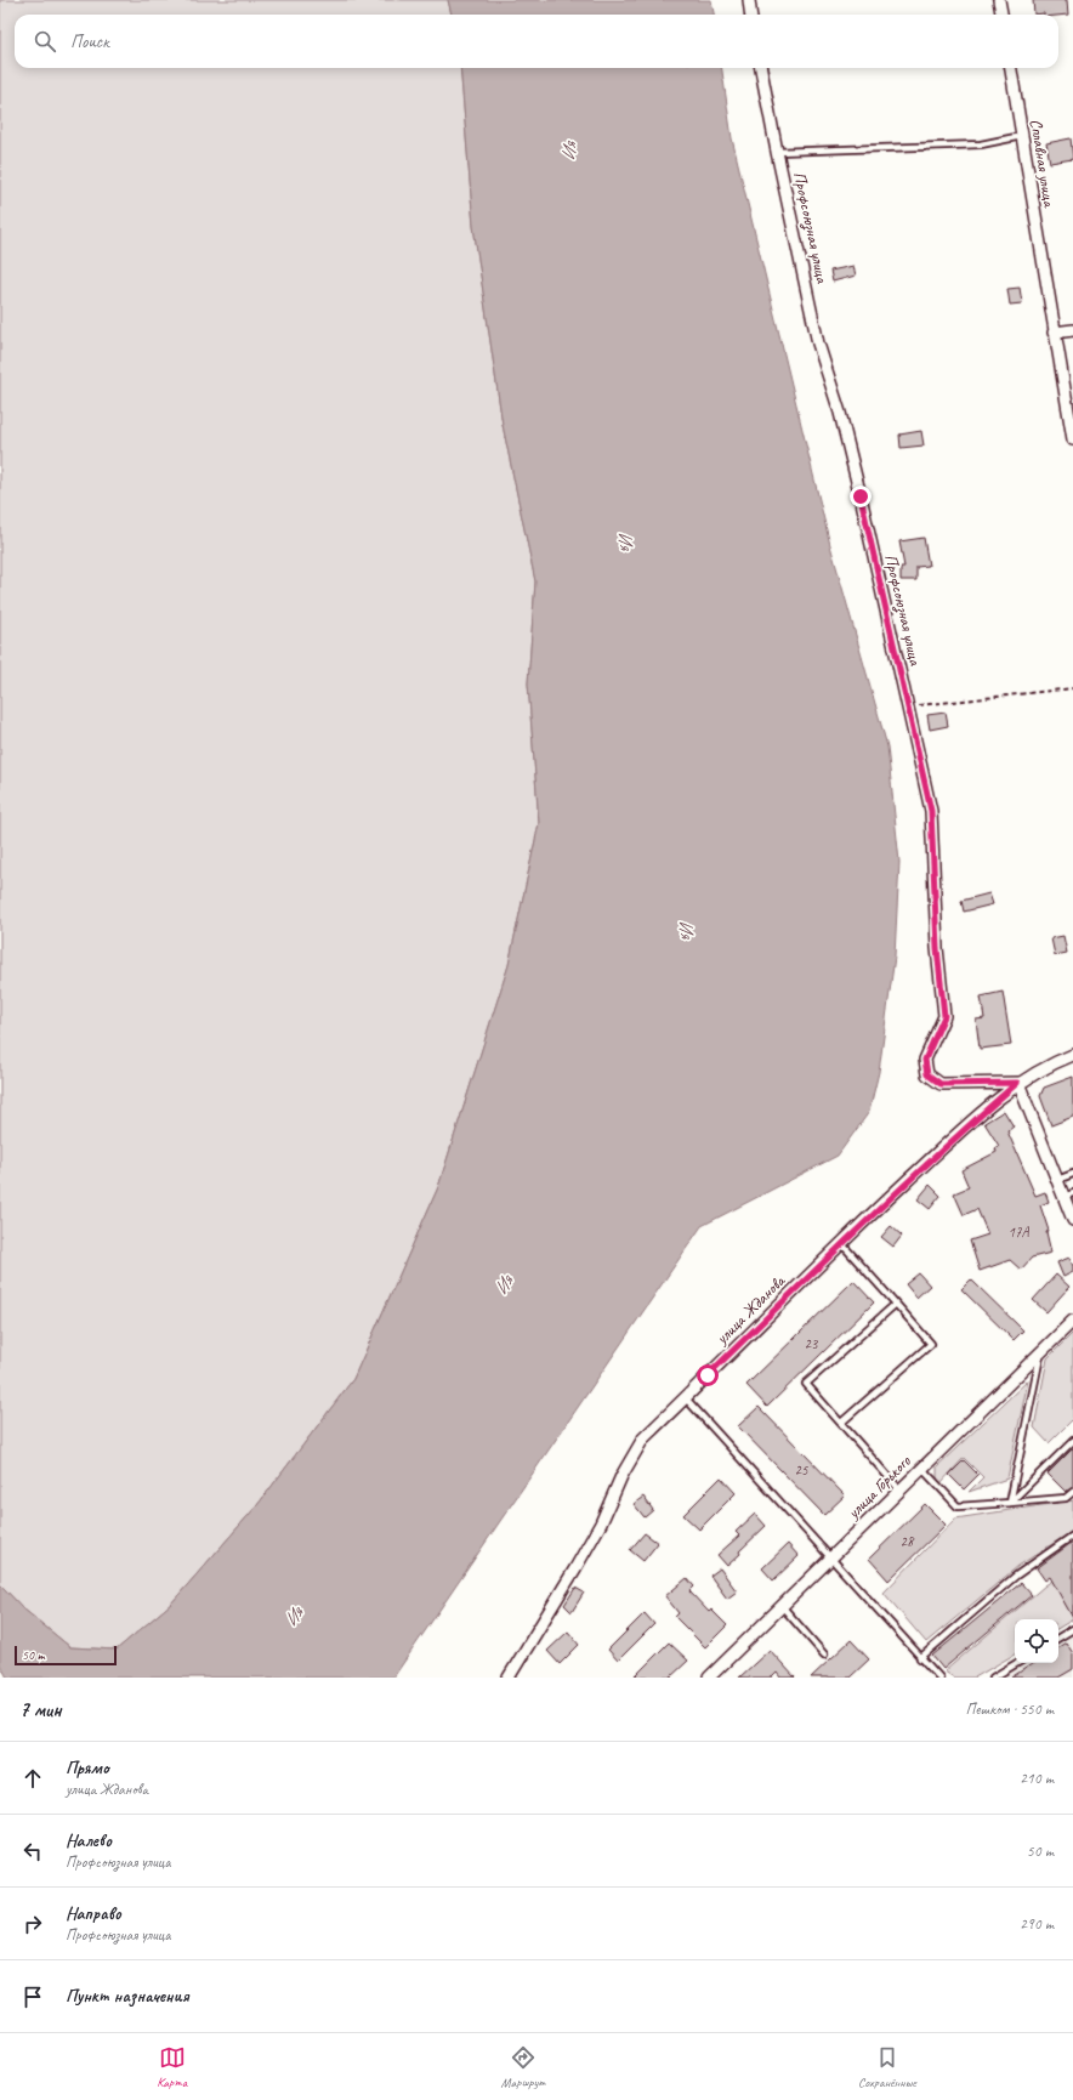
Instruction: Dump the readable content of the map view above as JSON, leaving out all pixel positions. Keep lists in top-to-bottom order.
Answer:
{
  "streets": {
    "street": [
      "Сплавная улица",
      "Профсоюзная улица",
      "улица Жданова",
      "улица Горького"
    ]
  },
  "crossings": [
    ["Профсоюзная улица", "улица Жданова"]
  ],
  "water": ["Ия"],
  "house_numbers": [
    "17А",
    "23",
    "25",
    "28"
  ],
  "scale_bar": "50 m",
  "page": {
    "search": "Поиск",
    "scale": "50 m",
    "heading": ["7 мин", "Пешком · 550 m"],
    "list": [
      ["Прямо", "улица Жданова", "210 m"],
      ["Налево", "Профсоюзная улица", "50 m"],
      ["Направо", "Профсоюзная улица", "290 m"],
      "Пункт назначения"
    ],
    "nav": ["Карта", "Маршрут", "Сохранённые"]
  }
}
